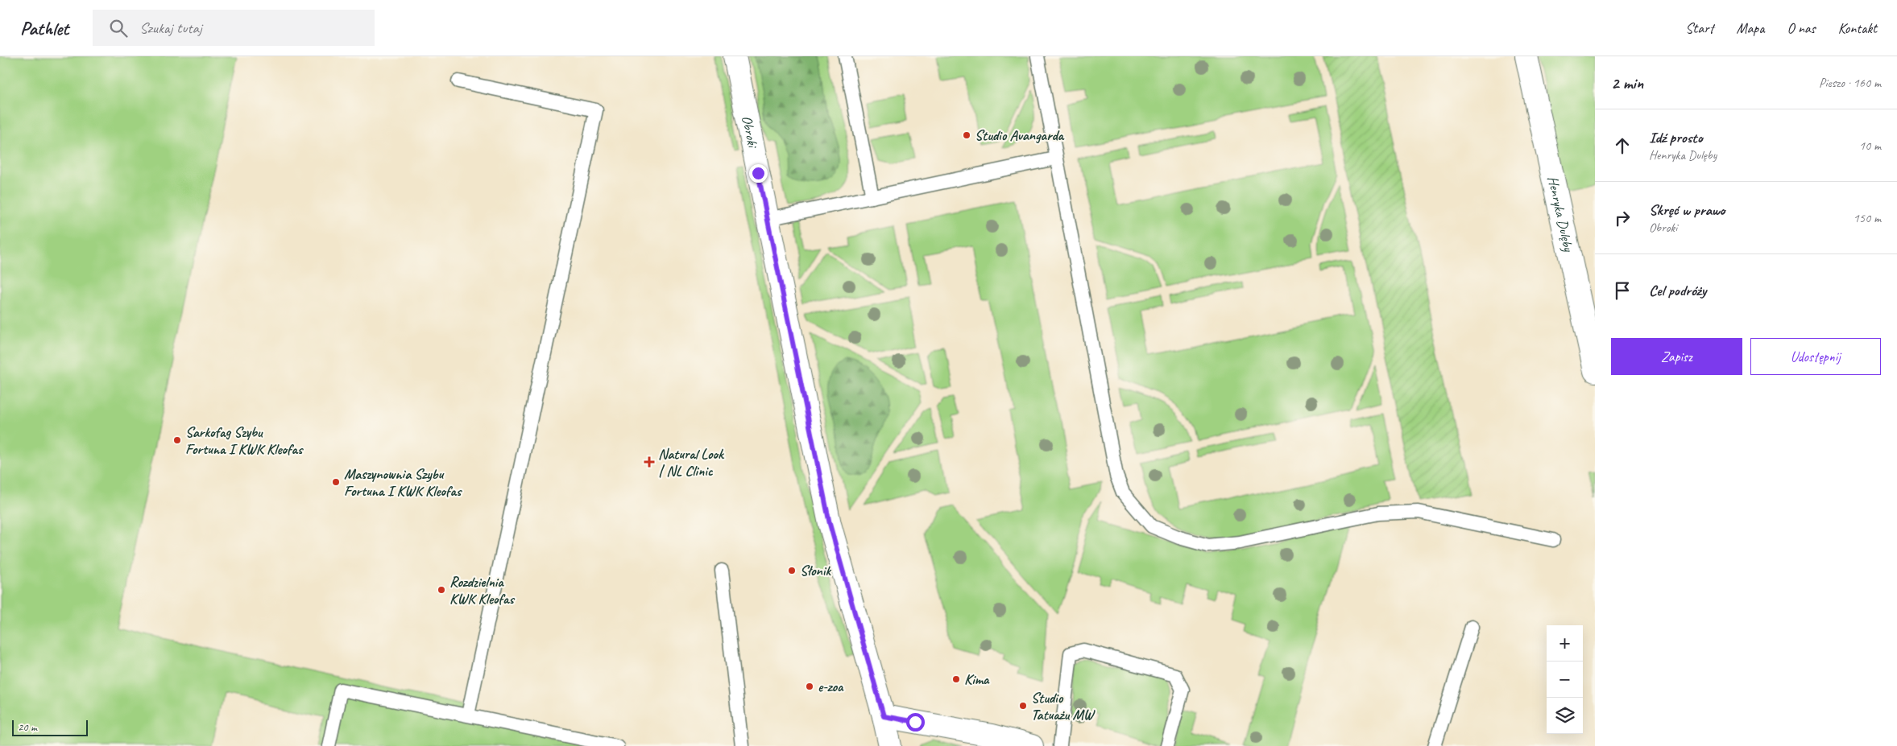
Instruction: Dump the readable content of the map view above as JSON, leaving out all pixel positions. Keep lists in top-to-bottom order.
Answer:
{
  "streets": {
    "street": ["Obroki", "Henryka Dulęby"]
  },
  "places": {
    "other": [
      "Studio Avangarda",
      "Sarkofag Szybu Fortuna I KWK Kleofas",
      "Maszynownia Szybu Fortuna I KWK Kleofas",
      "Słonik",
      "Rozdzielnia KWK Kleofas",
      "Kima",
      "e-zoa",
      "Studio Tatuażu MW"
    ],
    "health": ["Natural Look | NL Clinic"]
  },
  "scale_bar": "20 m",
  "page": {
    "header": "Pathlet",
    "search": "Szukaj tutaj",
    "nav": [
      "Start",
      "Mapa",
      "O nas",
      "Kontakt"
    ],
    "heading": ["2 min", "Pieszo · 160 m"],
    "list": [
      ["Idź prosto", "Henryka Dulęby", "10 m"],
      ["Skręć w prawo", "Obroki", "150 m"],
      "Cel podróży"
    ],
    "buttons": ["Zapisz", "Udostępnij"],
    "map_buttons": ["+", "−"],
    "scale": "20 m"
  }
}
